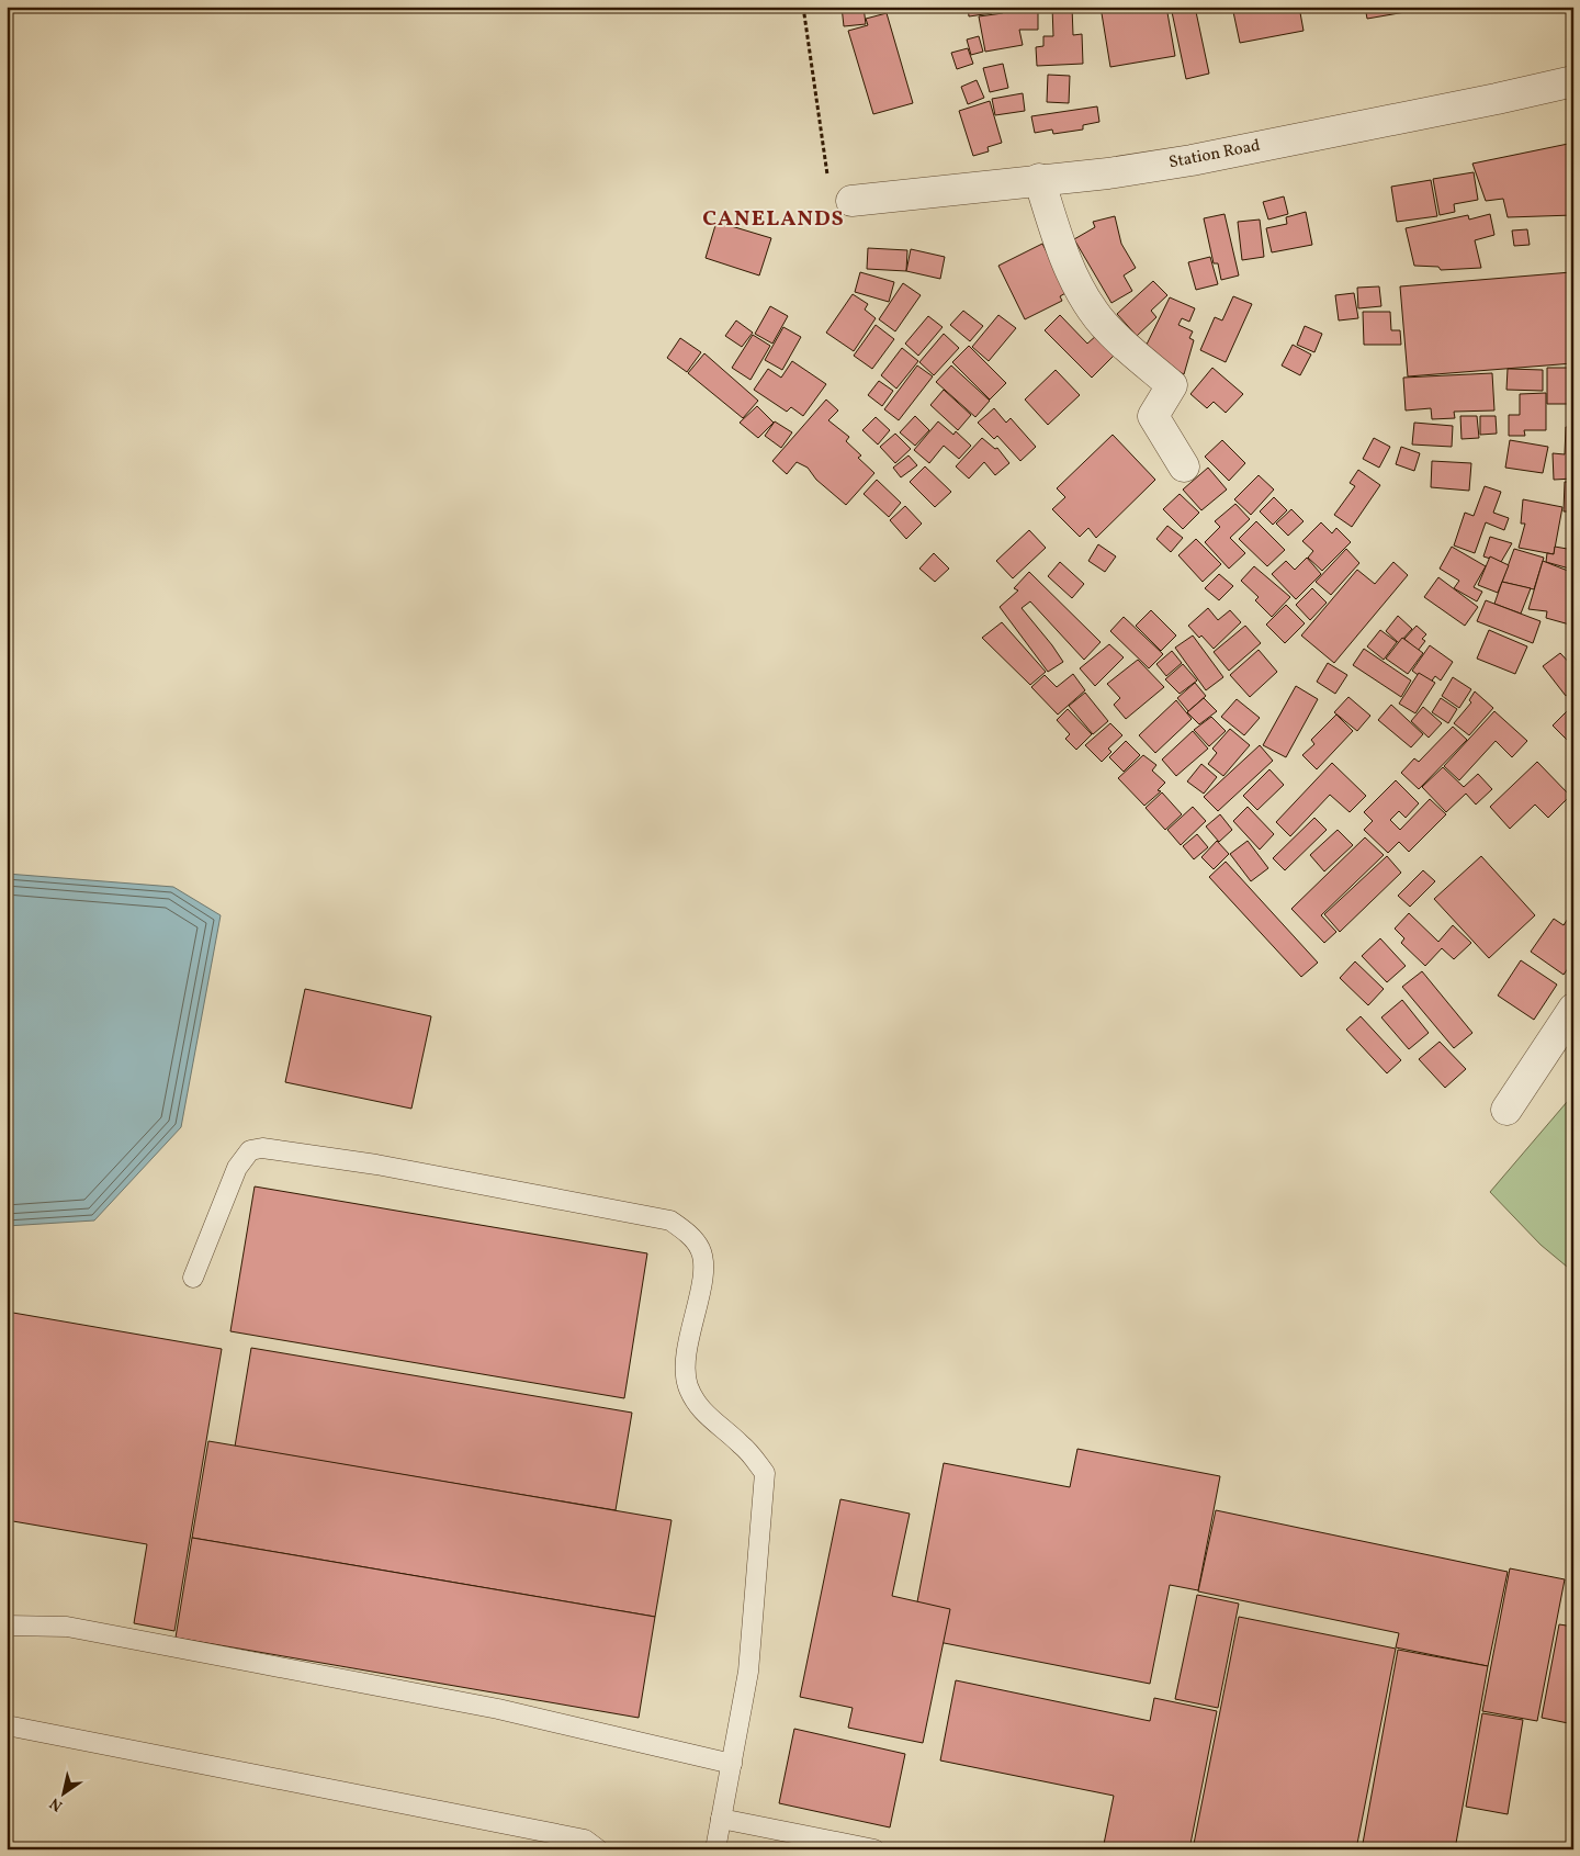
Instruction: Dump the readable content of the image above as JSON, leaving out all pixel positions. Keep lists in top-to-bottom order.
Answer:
{
  "streets": {
    "street": ["Station Road"]
  },
  "districts": ["CANELANDS"],
  "north": "bottom left"
}
